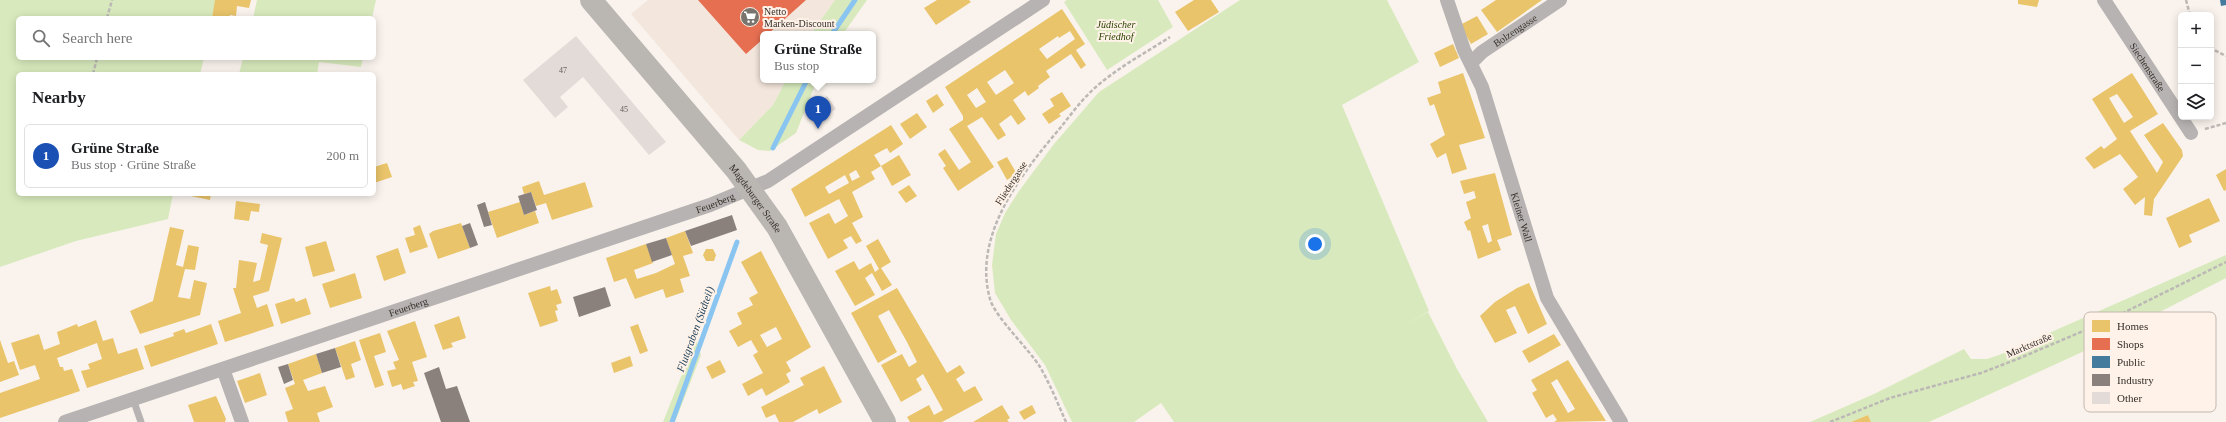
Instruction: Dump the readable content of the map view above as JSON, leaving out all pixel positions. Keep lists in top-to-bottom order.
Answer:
{
  "streets": {
    "main road": ["Magdeburger Straße"],
    "street": [
      "Bolzengasse",
      "Siechenstraße",
      "Feuerberg",
      "Kleiner Wall"
    ],
    "path": ["Fliedergasse", "Marktstraße"]
  },
  "crossings": [
    ["Bolzengasse", "Kleiner Wall"],
    ["Magdeburger Straße", "Feuerberg"]
  ],
  "water": ["Flutgraben (Südteil)"],
  "parks": ["Jüdischer Friedhof"],
  "places": {
    "supermarket": ["Netto Marken-Discount"]
  },
  "house_numbers": ["47", "45"],
  "legend": [
    "Homes",
    "Shops",
    "Public",
    "Industry",
    "Other"
  ],
  "page": {
    "map_buttons": ["+", "−"],
    "search": "Search here",
    "popup": ["Grüne Straße", "Bus stop"],
    "heading": "Nearby",
    "pins": "1",
    "list": [
      {
        "mark": "1",
        "name": "Grüne Straße",
        "note": "Bus stop · Grüne Straße",
        "value": "200 m"
      }
    ]
  }
}
